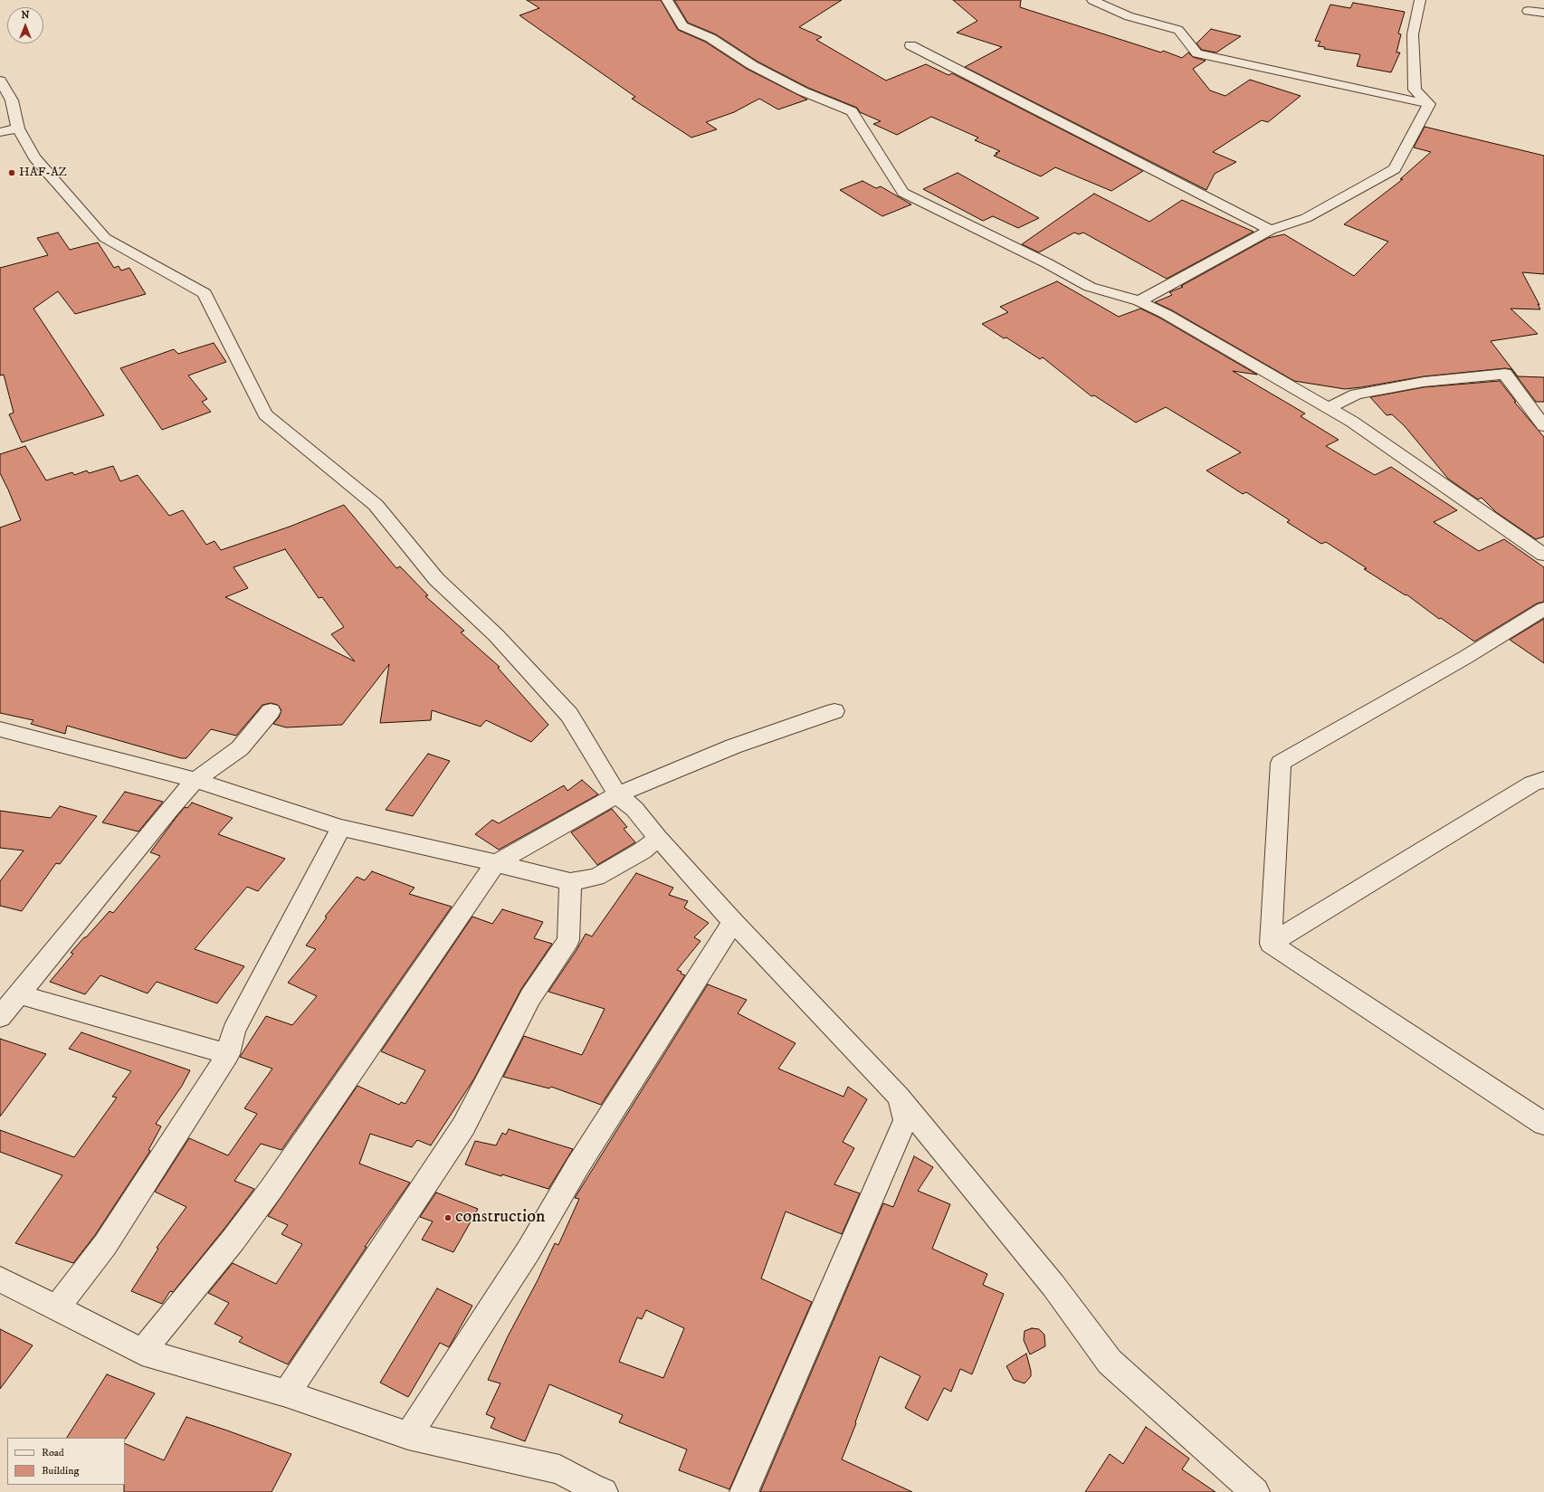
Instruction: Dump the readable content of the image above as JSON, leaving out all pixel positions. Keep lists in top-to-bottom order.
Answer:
{
  "places": ["HAF-AZ", "construction"],
  "legend": ["Road", "Building"],
  "north": "top"
}
